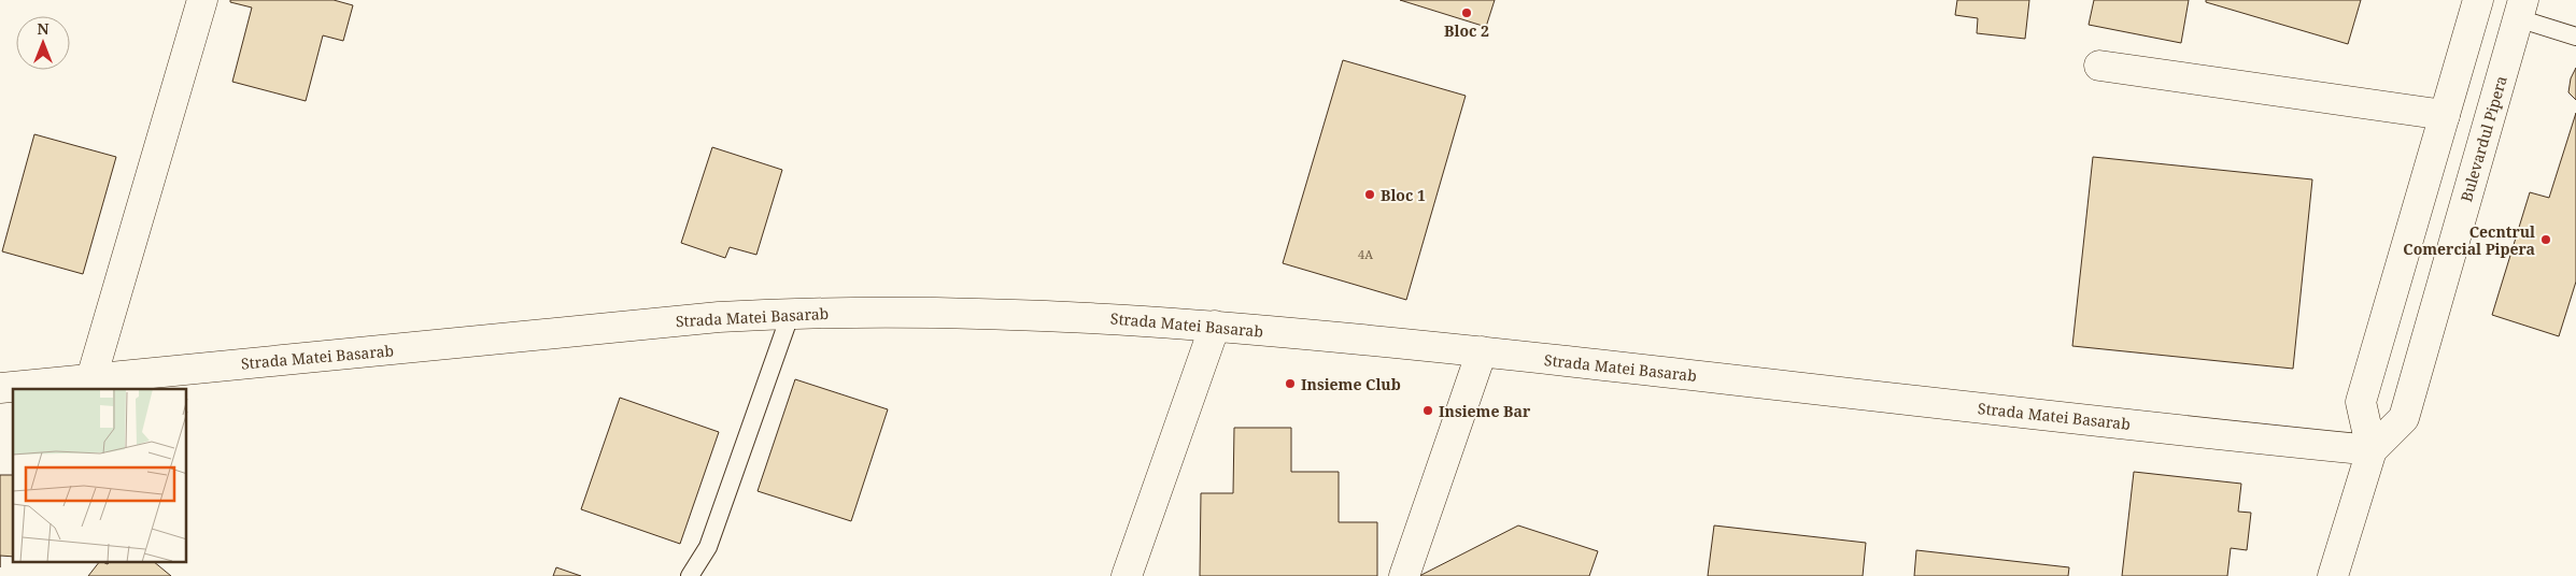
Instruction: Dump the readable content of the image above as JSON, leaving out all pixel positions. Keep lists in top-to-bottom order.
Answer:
{
  "streets": {
    "street": ["Bulevardul Pipera", "Strada Matei Basarab"]
  },
  "crossings": [
    ["Bulevardul Pipera", "Strada Matei Basarab"]
  ],
  "places": [
    "Bloc 2",
    "Bloc 1",
    "Cecntrul Comercial Pipera",
    "Insieme Club",
    "Insieme Bar"
  ],
  "house_numbers": ["4A"],
  "north": "top"
}
